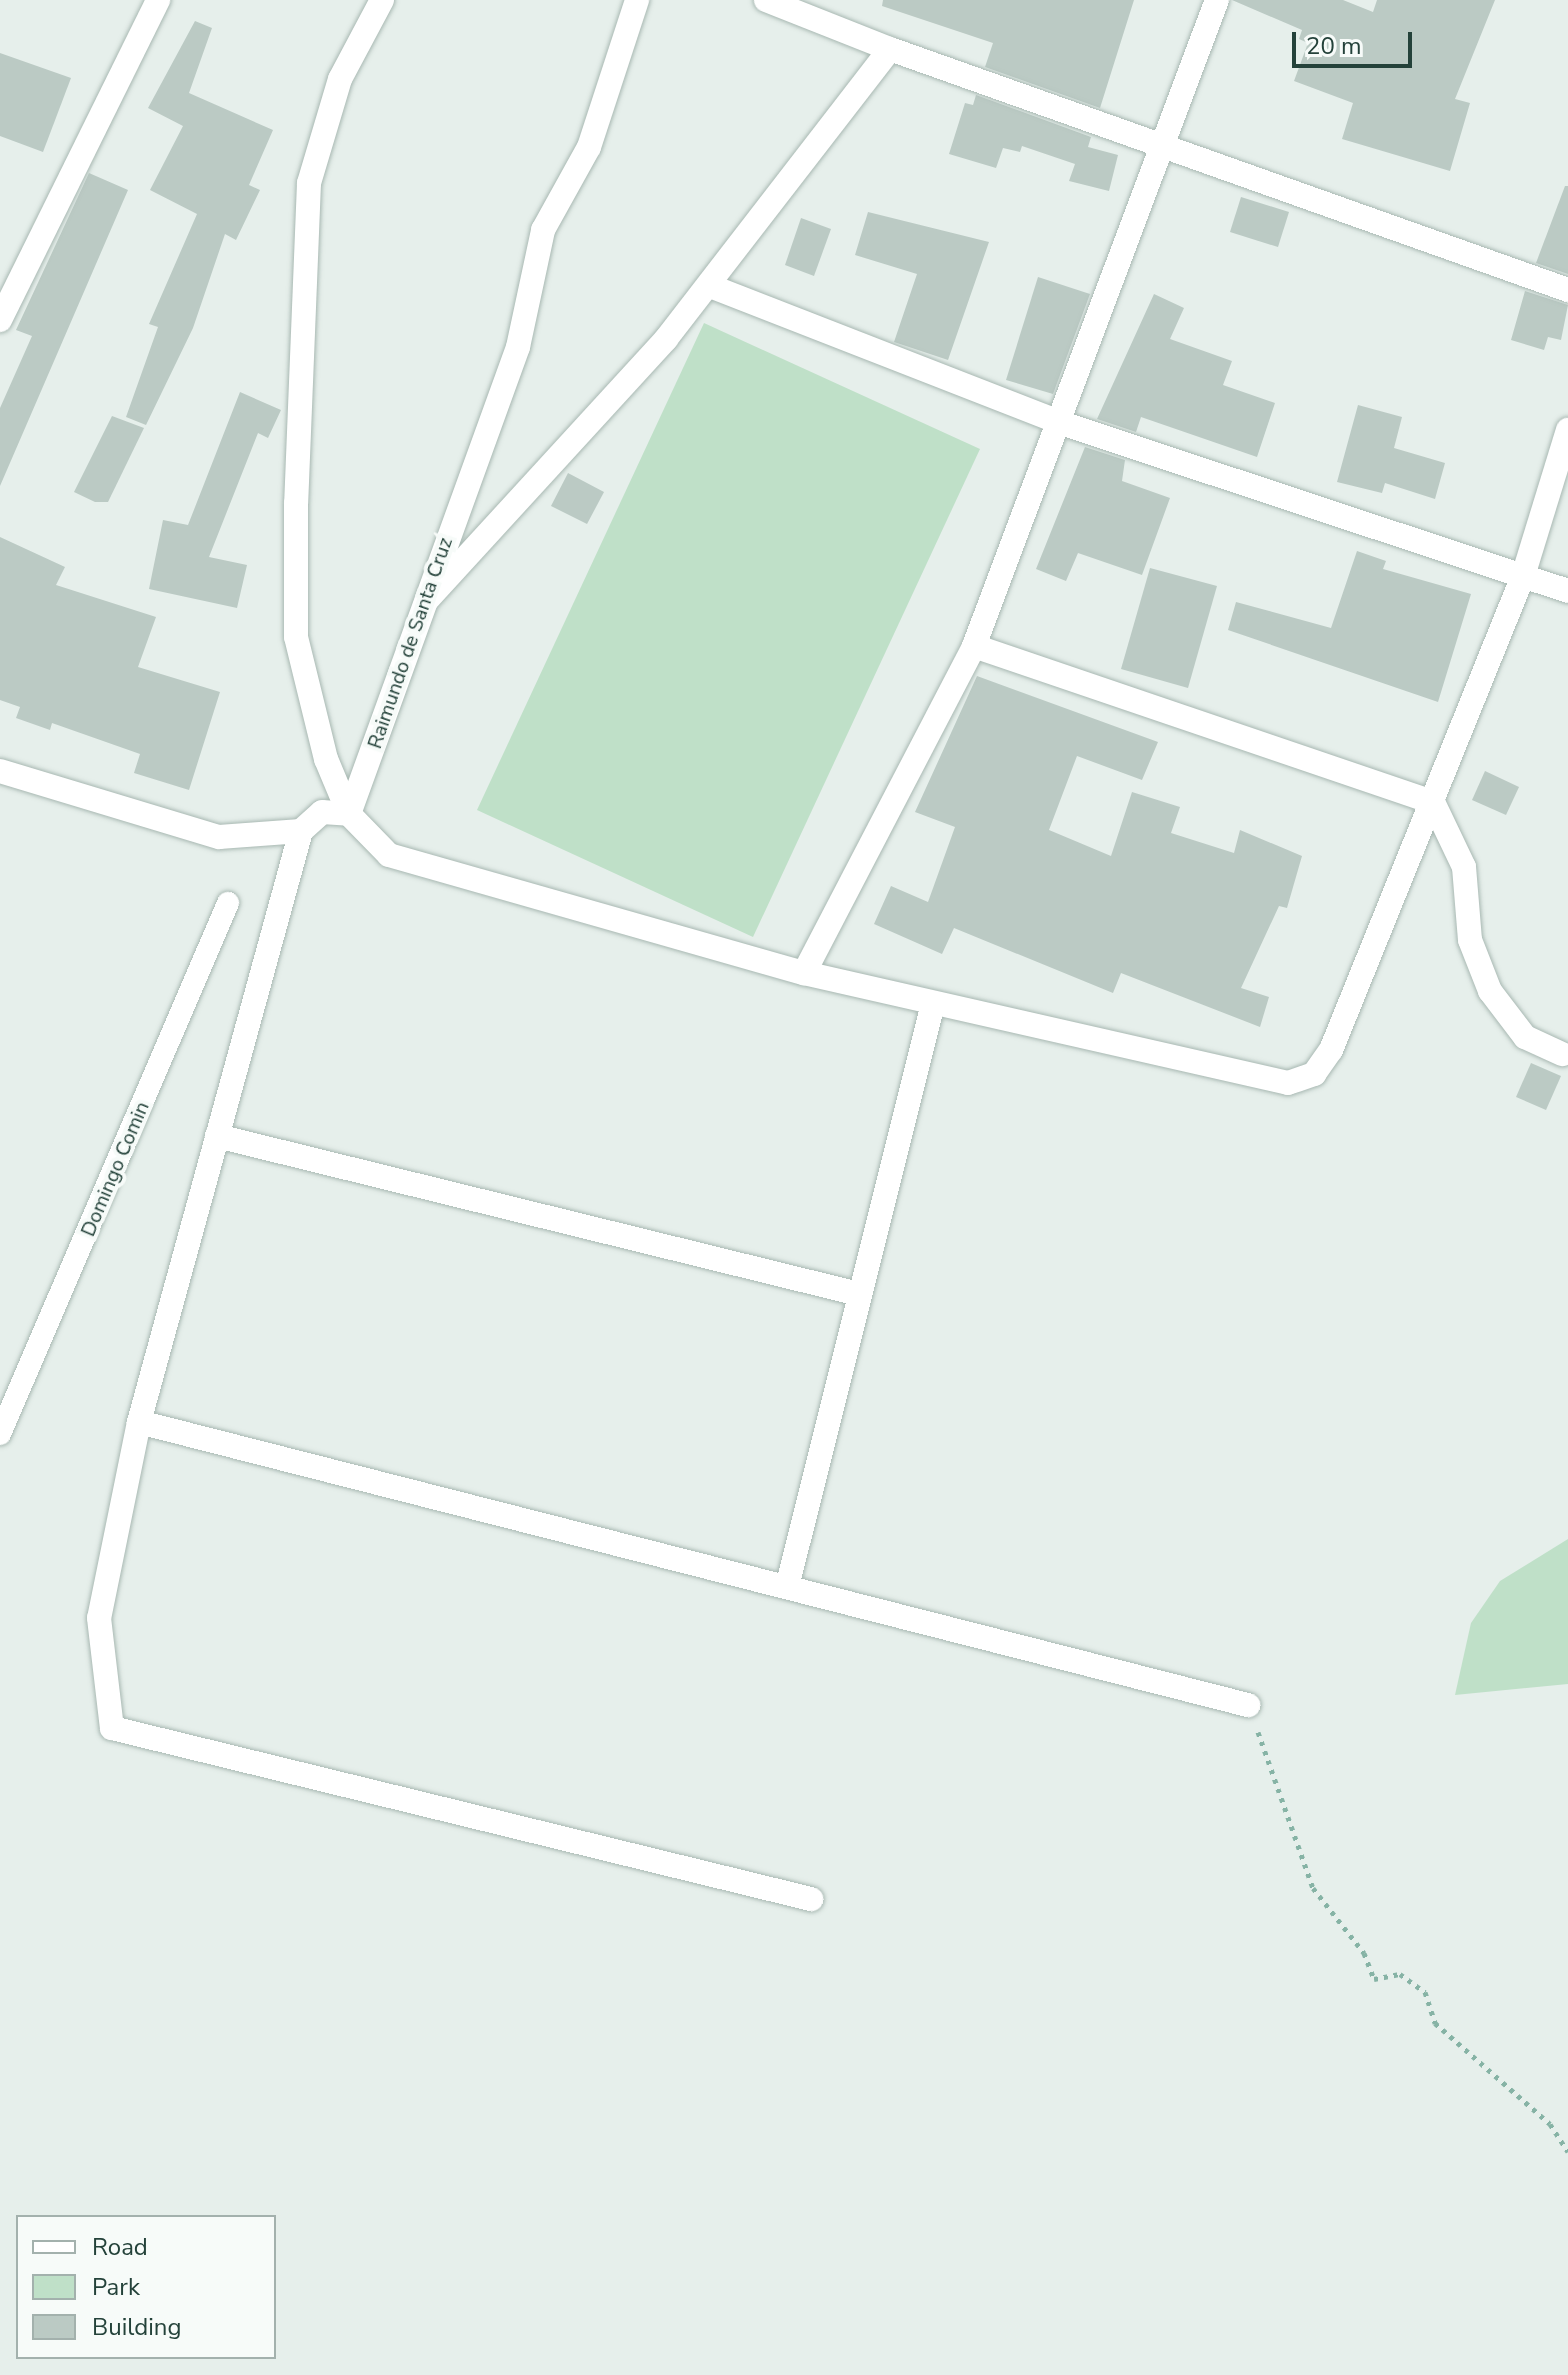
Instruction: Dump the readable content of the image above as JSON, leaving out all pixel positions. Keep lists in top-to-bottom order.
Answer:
{
  "streets": {
    "street": ["Raimundo de Santa Cruz"],
    "lane": ["Domingo Comin"]
  },
  "legend": ["Road", "Park", "Building"],
  "scale_bar": "20 m"
}
